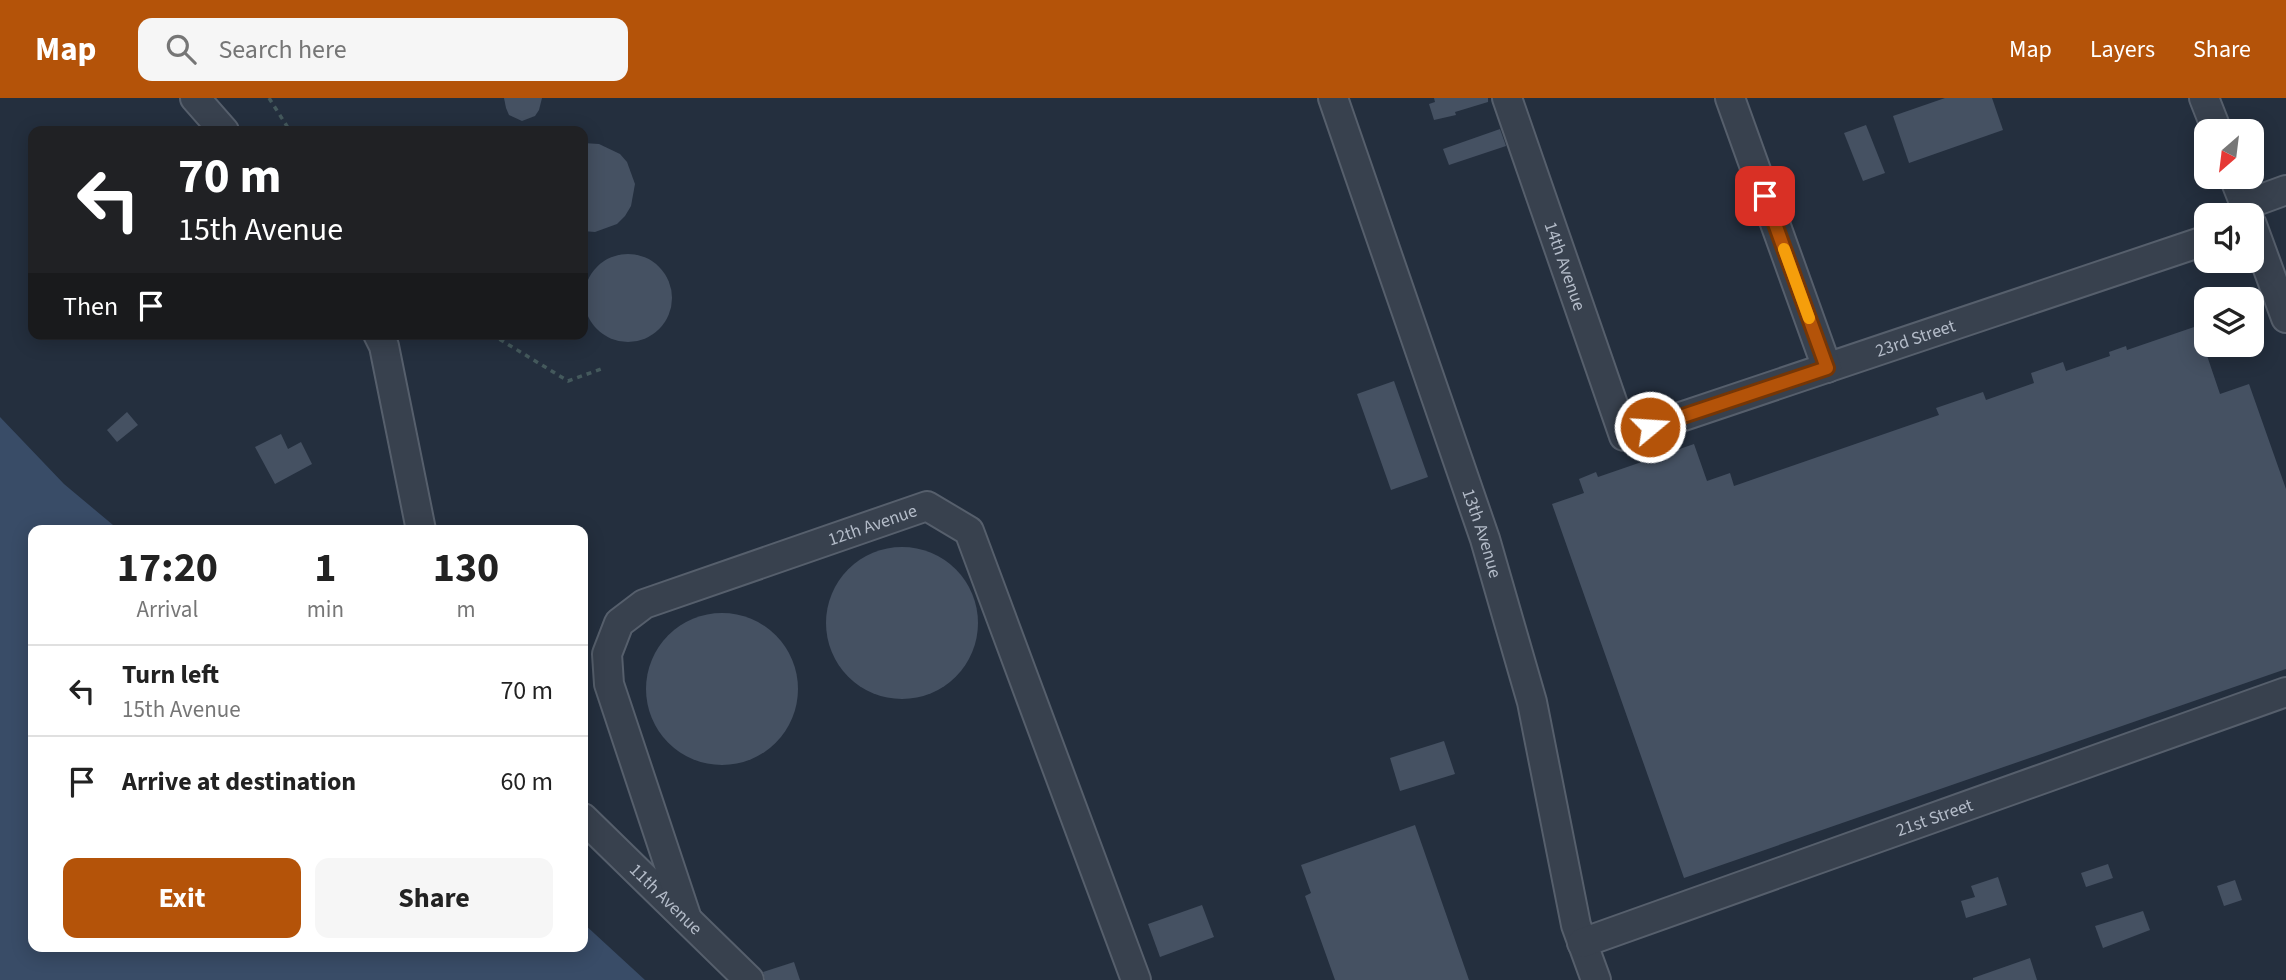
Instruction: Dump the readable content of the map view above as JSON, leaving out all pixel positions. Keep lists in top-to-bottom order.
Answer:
{
  "streets": {
    "lane": [
      "14th Avenue",
      "23rd Street",
      "12th Avenue",
      "13th Avenue",
      "21st Street",
      "11th Avenue"
    ]
  },
  "crossings": [
    ["14th Avenue", "23rd Street"],
    ["12th Avenue", "11th Avenue"],
    ["13th Avenue", "21st Street"]
  ],
  "north": "bottom left",
  "page": {
    "header": "Map",
    "search": "Search here",
    "nav": ["Map", "Layers", "Share"],
    "turn": ["70 m", "15th Avenue"],
    "then": "Then",
    "eta": [
      "17:20",
      "Arrival",
      "1",
      "min",
      "130",
      "m"
    ],
    "list": [
      {
        "name": "Turn left",
        "note": "15th Avenue",
        "value": "70 m"
      },
      {
        "name": "Arrive at destination",
        "value": "60 m"
      }
    ],
    "buttons": ["Exit", "Share"]
  }
}
